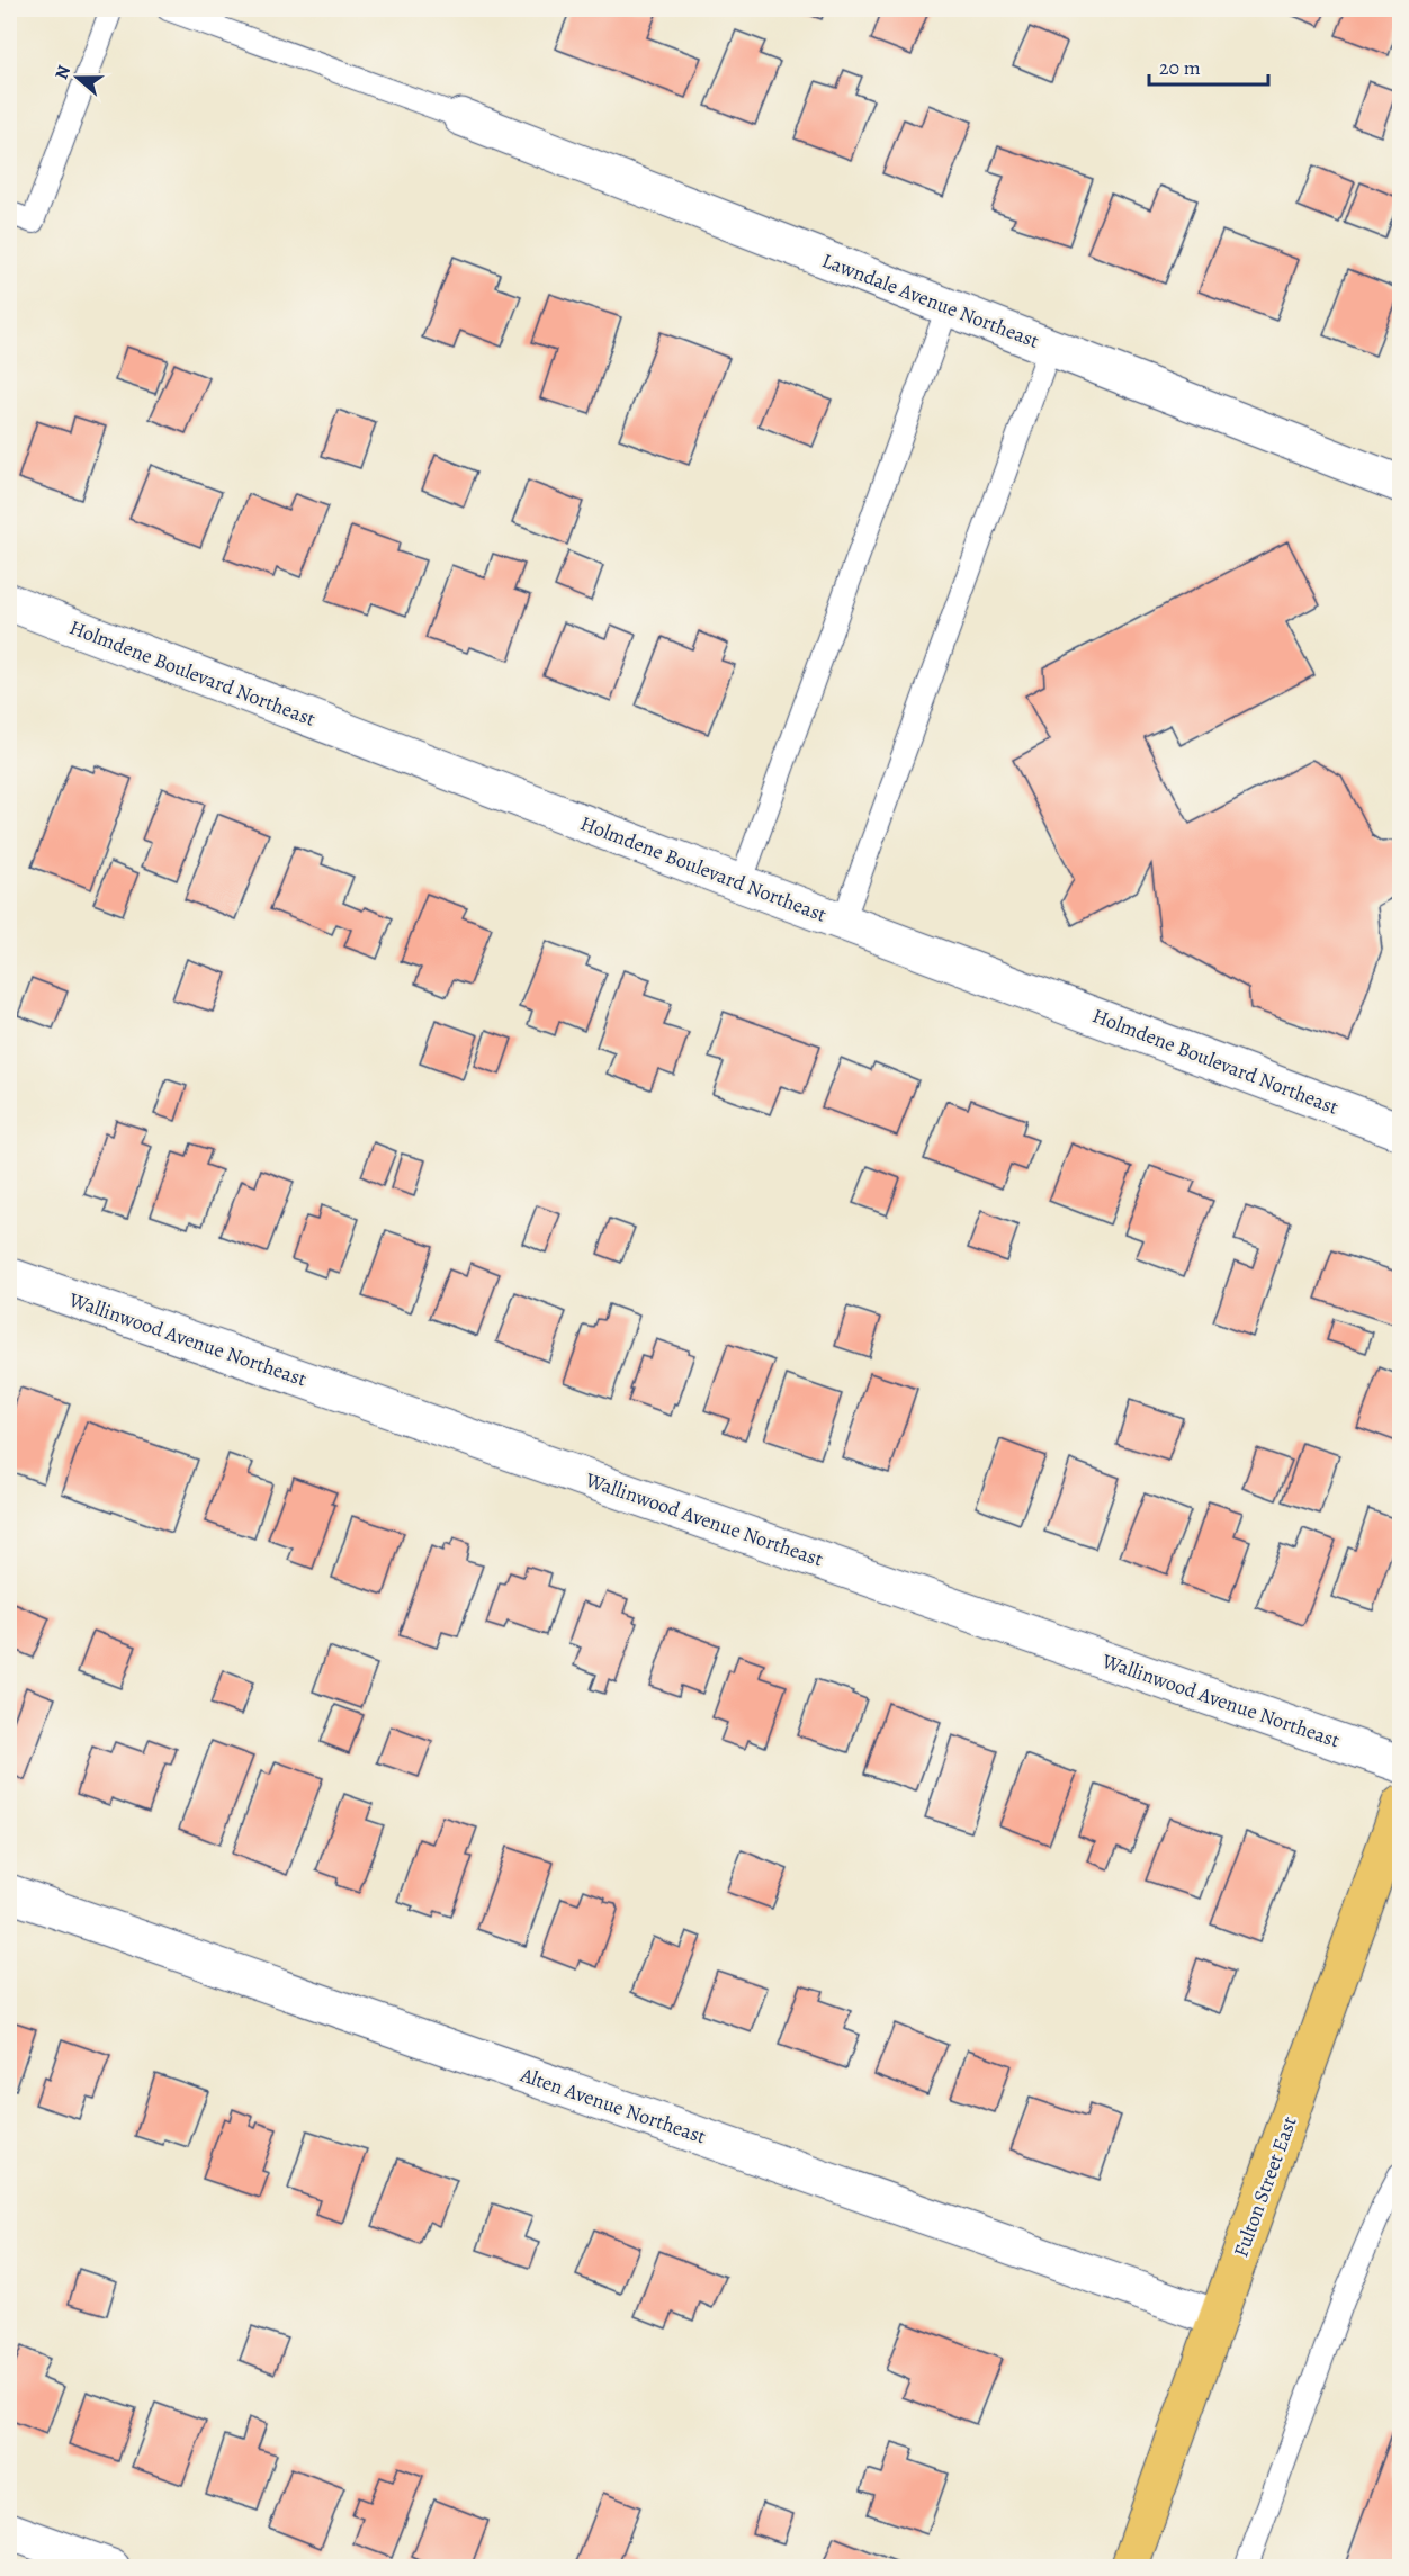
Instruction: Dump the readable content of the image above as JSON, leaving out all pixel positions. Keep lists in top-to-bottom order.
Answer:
{
  "streets": {
    "main road": ["Fulton Street East"],
    "street": [
      "Lawndale Avenue Northeast",
      "Holmdene Boulevard Northeast",
      "Wallinwood Avenue Northeast",
      "Alten Avenue Northeast"
    ]
  },
  "crossings": [
    ["Alten Avenue Northeast", "Fulton Street East"]
  ],
  "scale_bar": "20 m",
  "north": "left"
}
